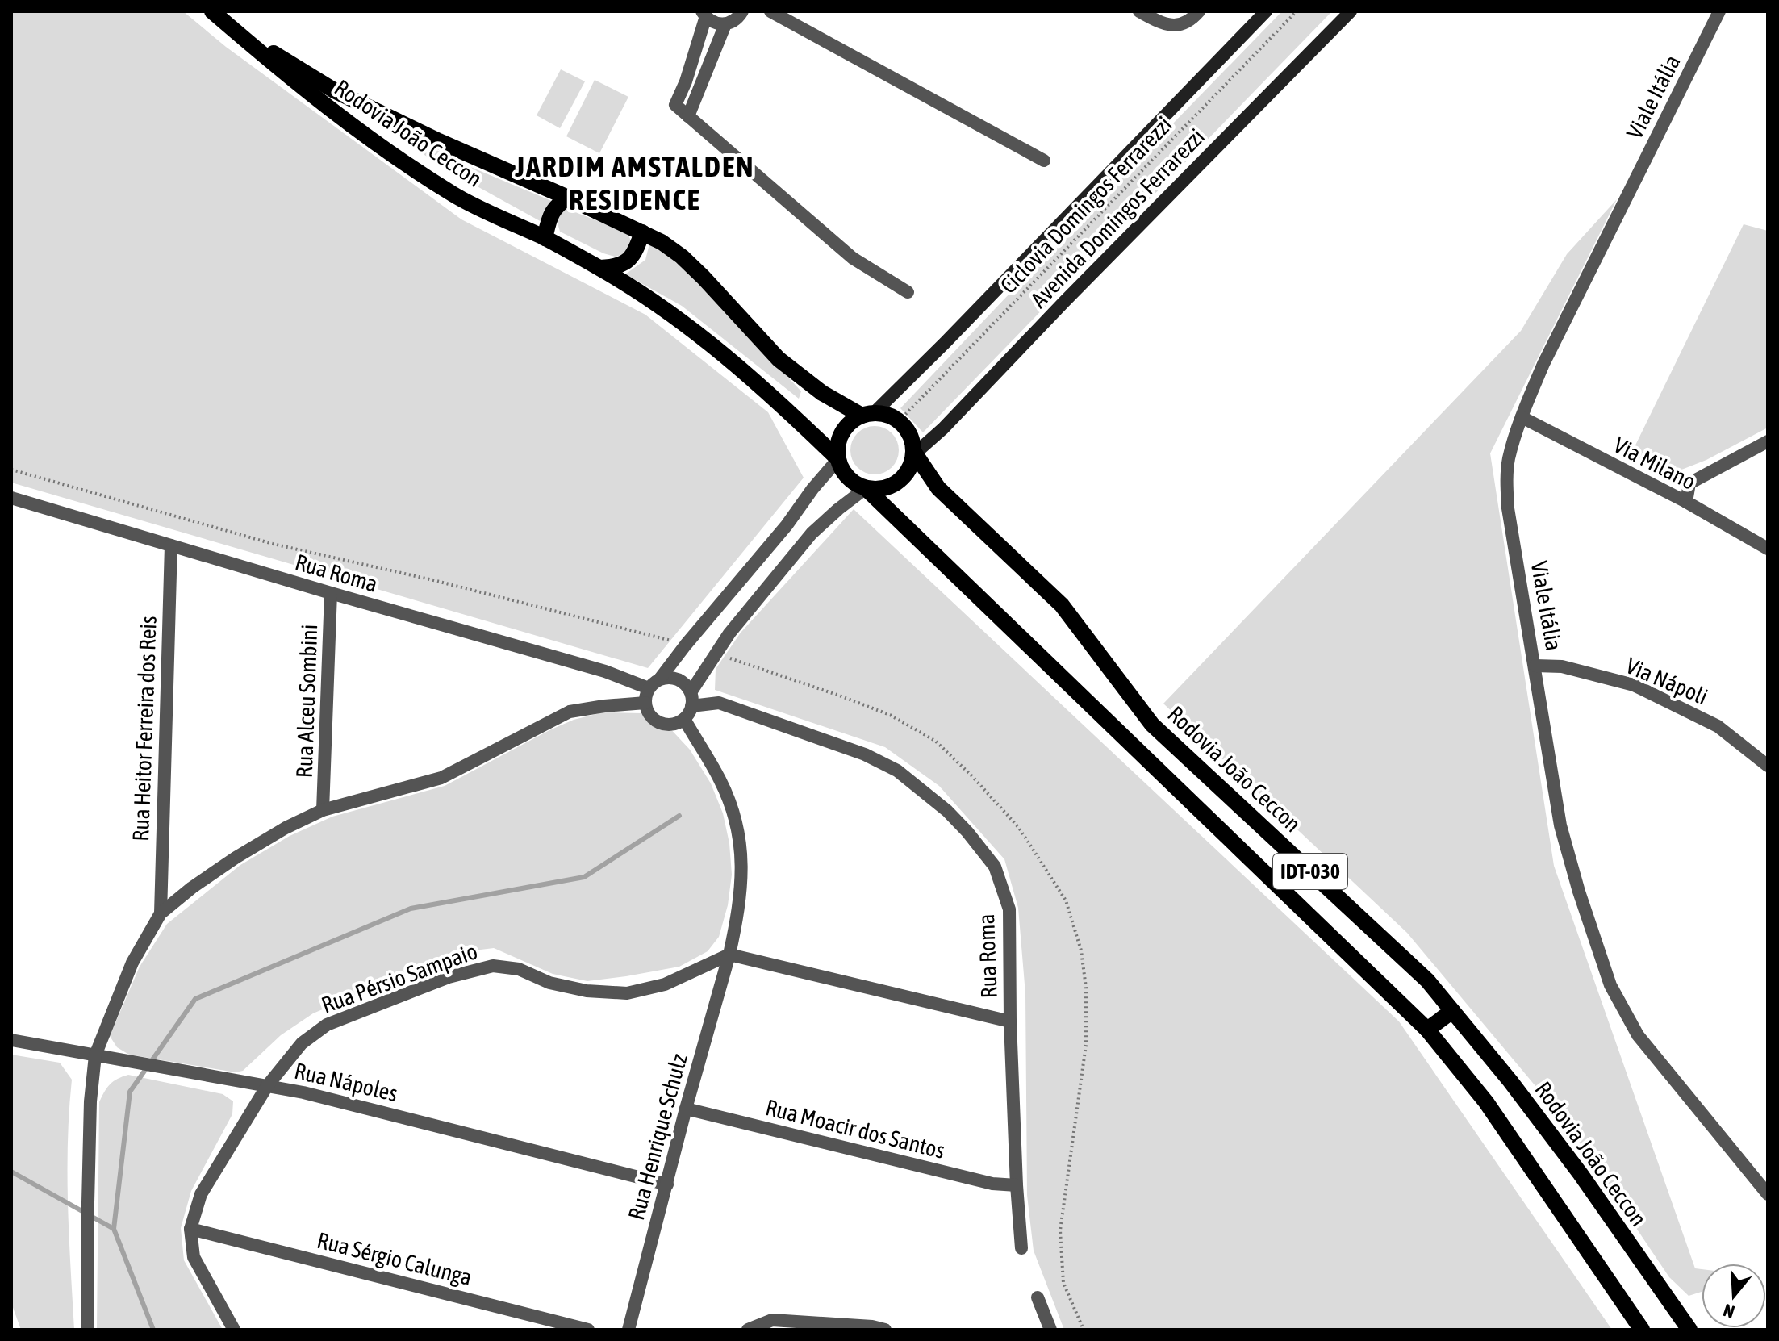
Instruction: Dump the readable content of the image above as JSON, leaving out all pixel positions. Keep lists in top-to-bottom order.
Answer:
{
  "streets": {
    "main road": ["Rodovia João Ceccon", "Avenida Domingos Ferrarezzi", "IDT-030"],
    "street": [
      "Viale Itália",
      "Via Milano",
      "Rua Roma",
      "Via Nápoli",
      "Rua Alceu Sombini",
      "Rua Heitor Ferreira dos Reis",
      "Rua Pérsio Sampaio",
      "Rua Nápoles",
      "Rua Moacir dos Santos",
      "Rua Henrique Schulz",
      "Rua Sérgio Calunga"
    ],
    "path": ["Ciclovia Domingos Ferrarezzi"]
  },
  "crossings": [
    ["Viale Itália", "Via Milano"],
    ["Viale Itália", "Via Nápoli"],
    ["Rodovia João Ceccon", "Ciclovia Domingos Ferrarezzi"],
    ["Rodovia João Ceccon", "Avenida Domingos Ferrarezzi"],
    ["Rodovia João Ceccon", "IDT-030"],
    ["Ciclovia Domingos Ferrarezzi", "Avenida Domingos Ferrarezzi"],
    ["Ciclovia Domingos Ferrarezzi", "IDT-030"],
    ["Avenida Domingos Ferrarezzi", "IDT-030"],
    ["Rua Roma", "Rua Alceu Sombini"],
    ["Rua Roma", "Rua Heitor Ferreira dos Reis"],
    ["Rua Roma", "Rua Moacir dos Santos"],
    ["Rua Pérsio Sampaio", "Rua Nápoles"],
    ["Rua Pérsio Sampaio", "Rua Henrique Schulz"],
    ["Rua Pérsio Sampaio", "Rua Sérgio Calunga"],
    ["Rua Nápoles", "Rua Henrique Schulz"],
    ["Rua Moacir dos Santos", "Rua Henrique Schulz"]
  ],
  "districts": ["JARDIM AMSTALDEN RESIDENCE"],
  "north": "bottom"
}
